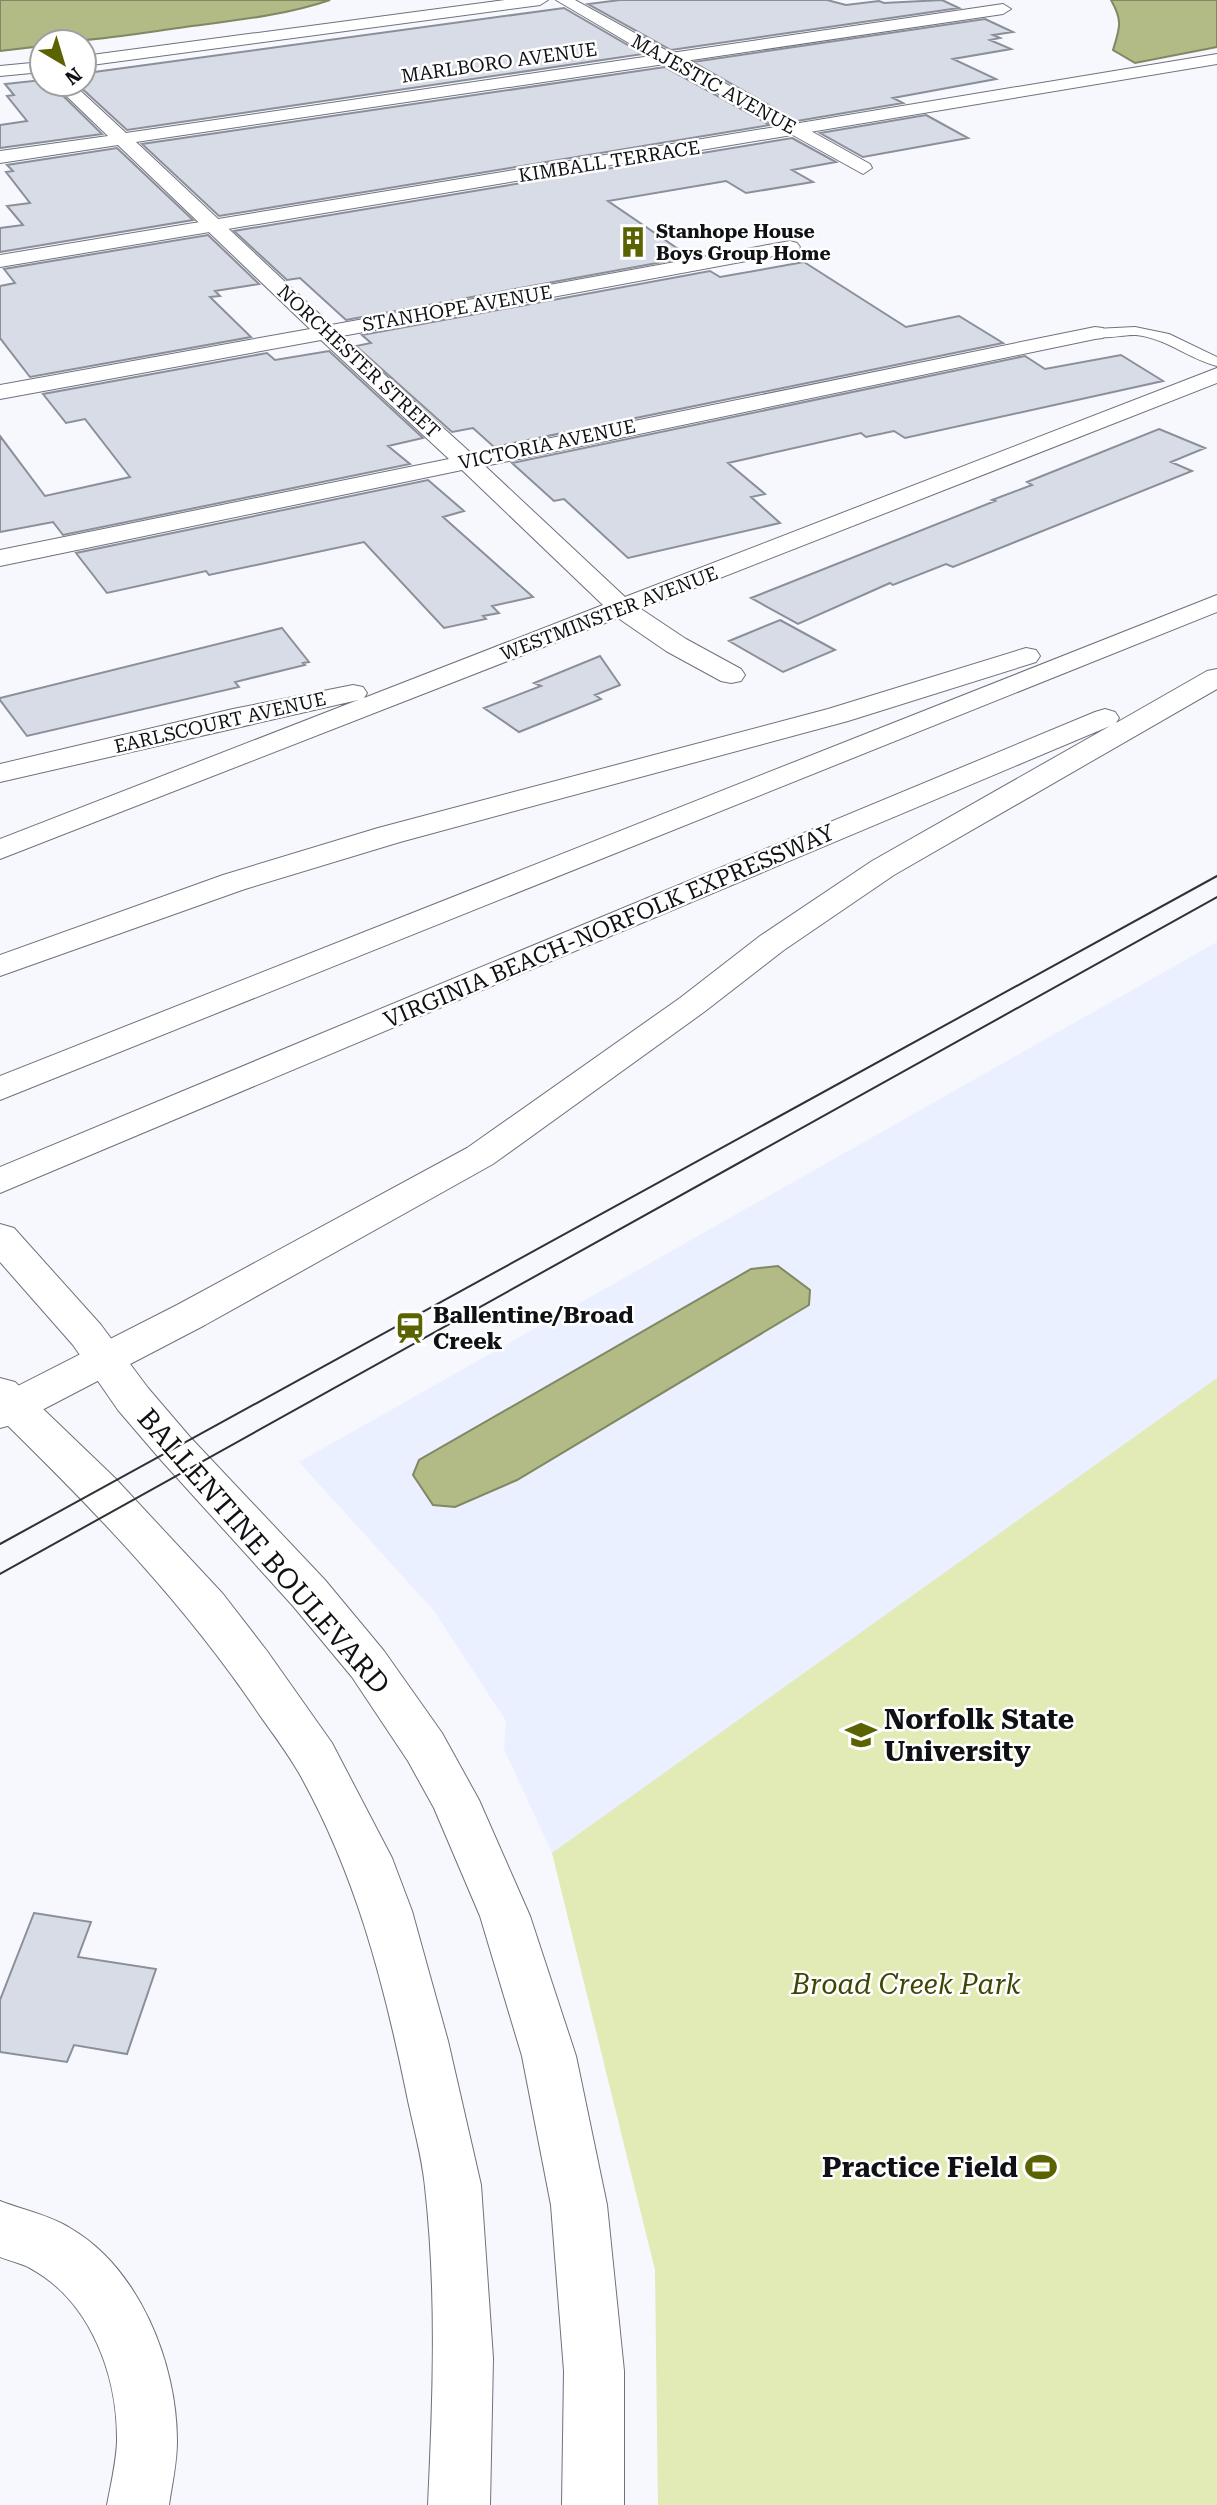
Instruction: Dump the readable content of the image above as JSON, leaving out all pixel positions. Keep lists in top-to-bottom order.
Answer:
{
  "streets": {
    "main road": [
      "MARLBORO AVENUE",
      "MAJESTIC AVENUE",
      "KIMBALL TERRACE",
      "STANHOPE AVENUE",
      "NORCHESTER STREET",
      "VICTORIA AVENUE",
      "WESTMINSTER AVENUE",
      "EARLSCOURT AVENUE",
      "VIRGINIA BEACH-NORFOLK EXPRESSWAY",
      "BALLENTINE BOULEVARD"
    ]
  },
  "crossings": [
    ["MARLBORO AVENUE", "MAJESTIC AVENUE"],
    ["MARLBORO AVENUE", "NORCHESTER STREET"],
    ["MAJESTIC AVENUE", "KIMBALL TERRACE"],
    ["KIMBALL TERRACE", "NORCHESTER STREET"],
    ["STANHOPE AVENUE", "NORCHESTER STREET"],
    ["NORCHESTER STREET", "VICTORIA AVENUE"],
    ["NORCHESTER STREET", "WESTMINSTER AVENUE"],
    ["WESTMINSTER AVENUE", "EARLSCOURT AVENUE"]
  ],
  "parks": ["Broad Creek Park"],
  "places": {
    "building": ["Stanhope House Boys Group Home"],
    "station": ["Ballentine/Broad Creek"],
    "school or university": ["Norfolk State University"],
    "sports": ["Practice Field"]
  },
  "north": "bottom right"
}
